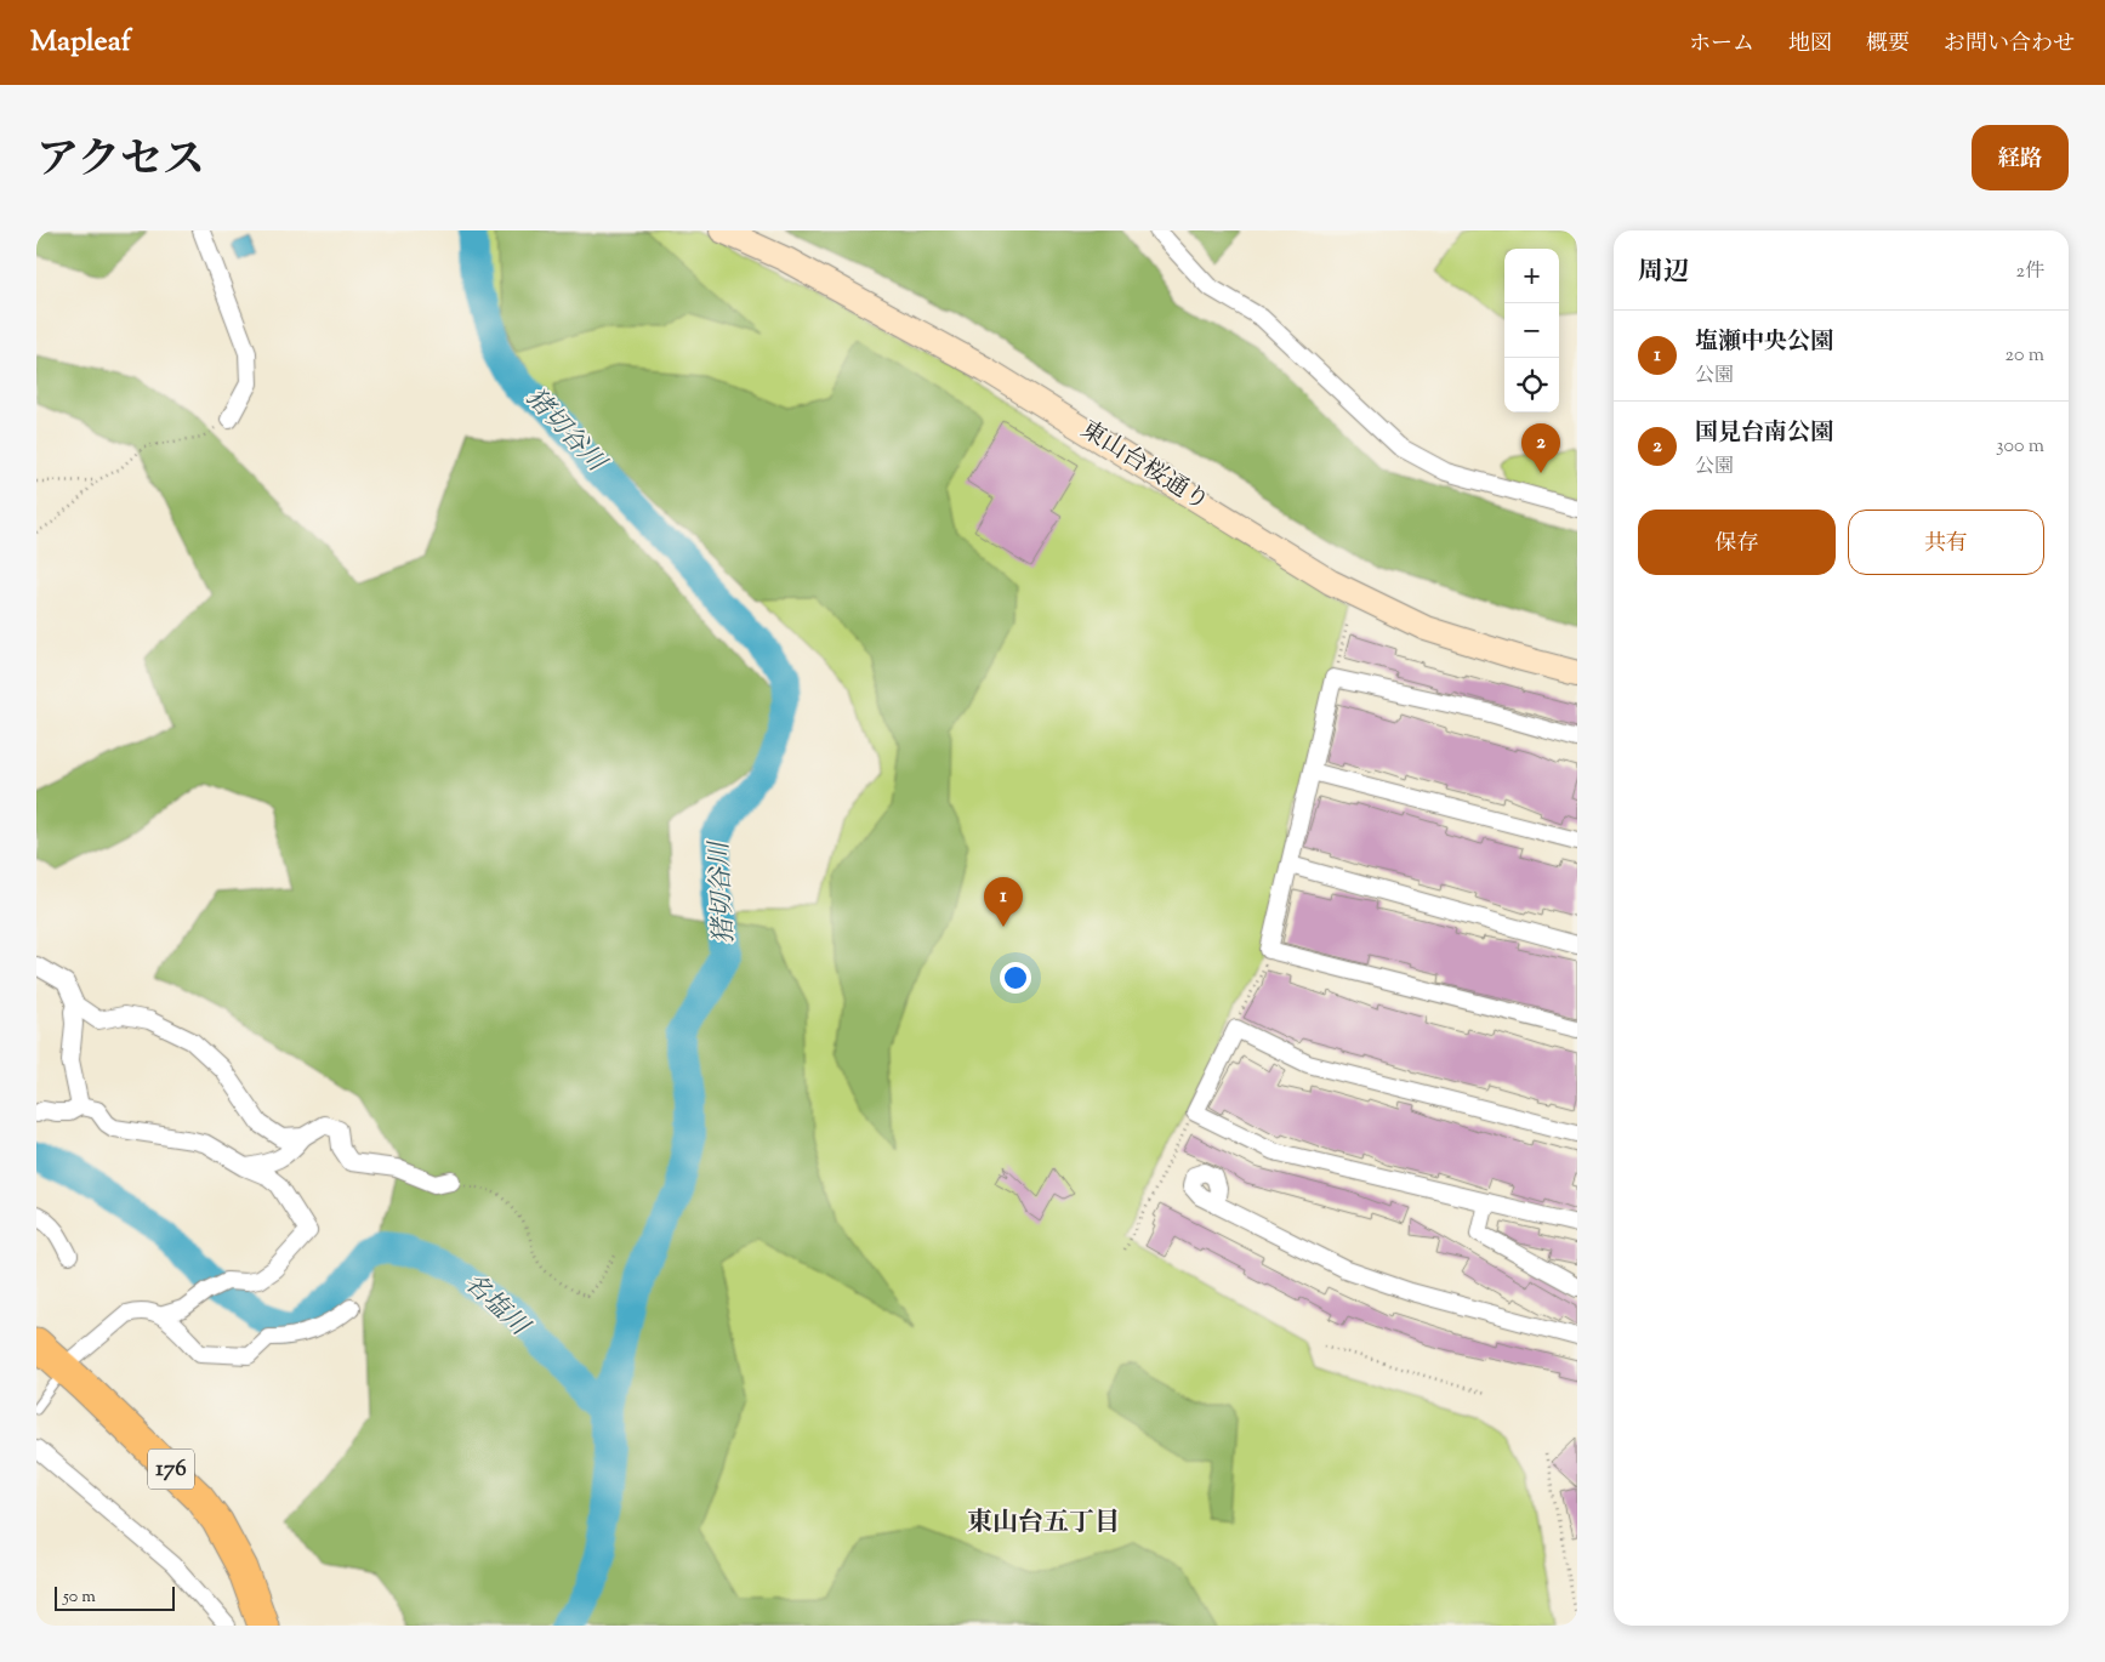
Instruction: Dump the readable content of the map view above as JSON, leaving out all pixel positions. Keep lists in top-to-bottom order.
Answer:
{
  "streets": {
    "highway": ["176"],
    "street": ["東山台桜通り"]
  },
  "districts": ["東山台五丁目"],
  "water": ["猪切谷川", "名塩川"],
  "scale_bar": "50 m",
  "page": {
    "header": "Mapleaf",
    "nav": [
      "ホーム",
      "地図",
      "概要",
      "お問い合わせ"
    ],
    "title": "アクセス",
    "buttons": [
      "経路",
      ["保存", "共有"]
    ],
    "heading": ["周辺", "2件"],
    "map_buttons": ["+", "−"],
    "list": [
      {
        "mark": "1",
        "name": "塩瀬中央公園",
        "note": "公園",
        "value": "20 m"
      },
      {
        "mark": "2",
        "name": "国見台南公園",
        "note": "公園",
        "value": "300 m"
      }
    ],
    "pins": ["2", "1"],
    "scale": "50 m"
  }
}
